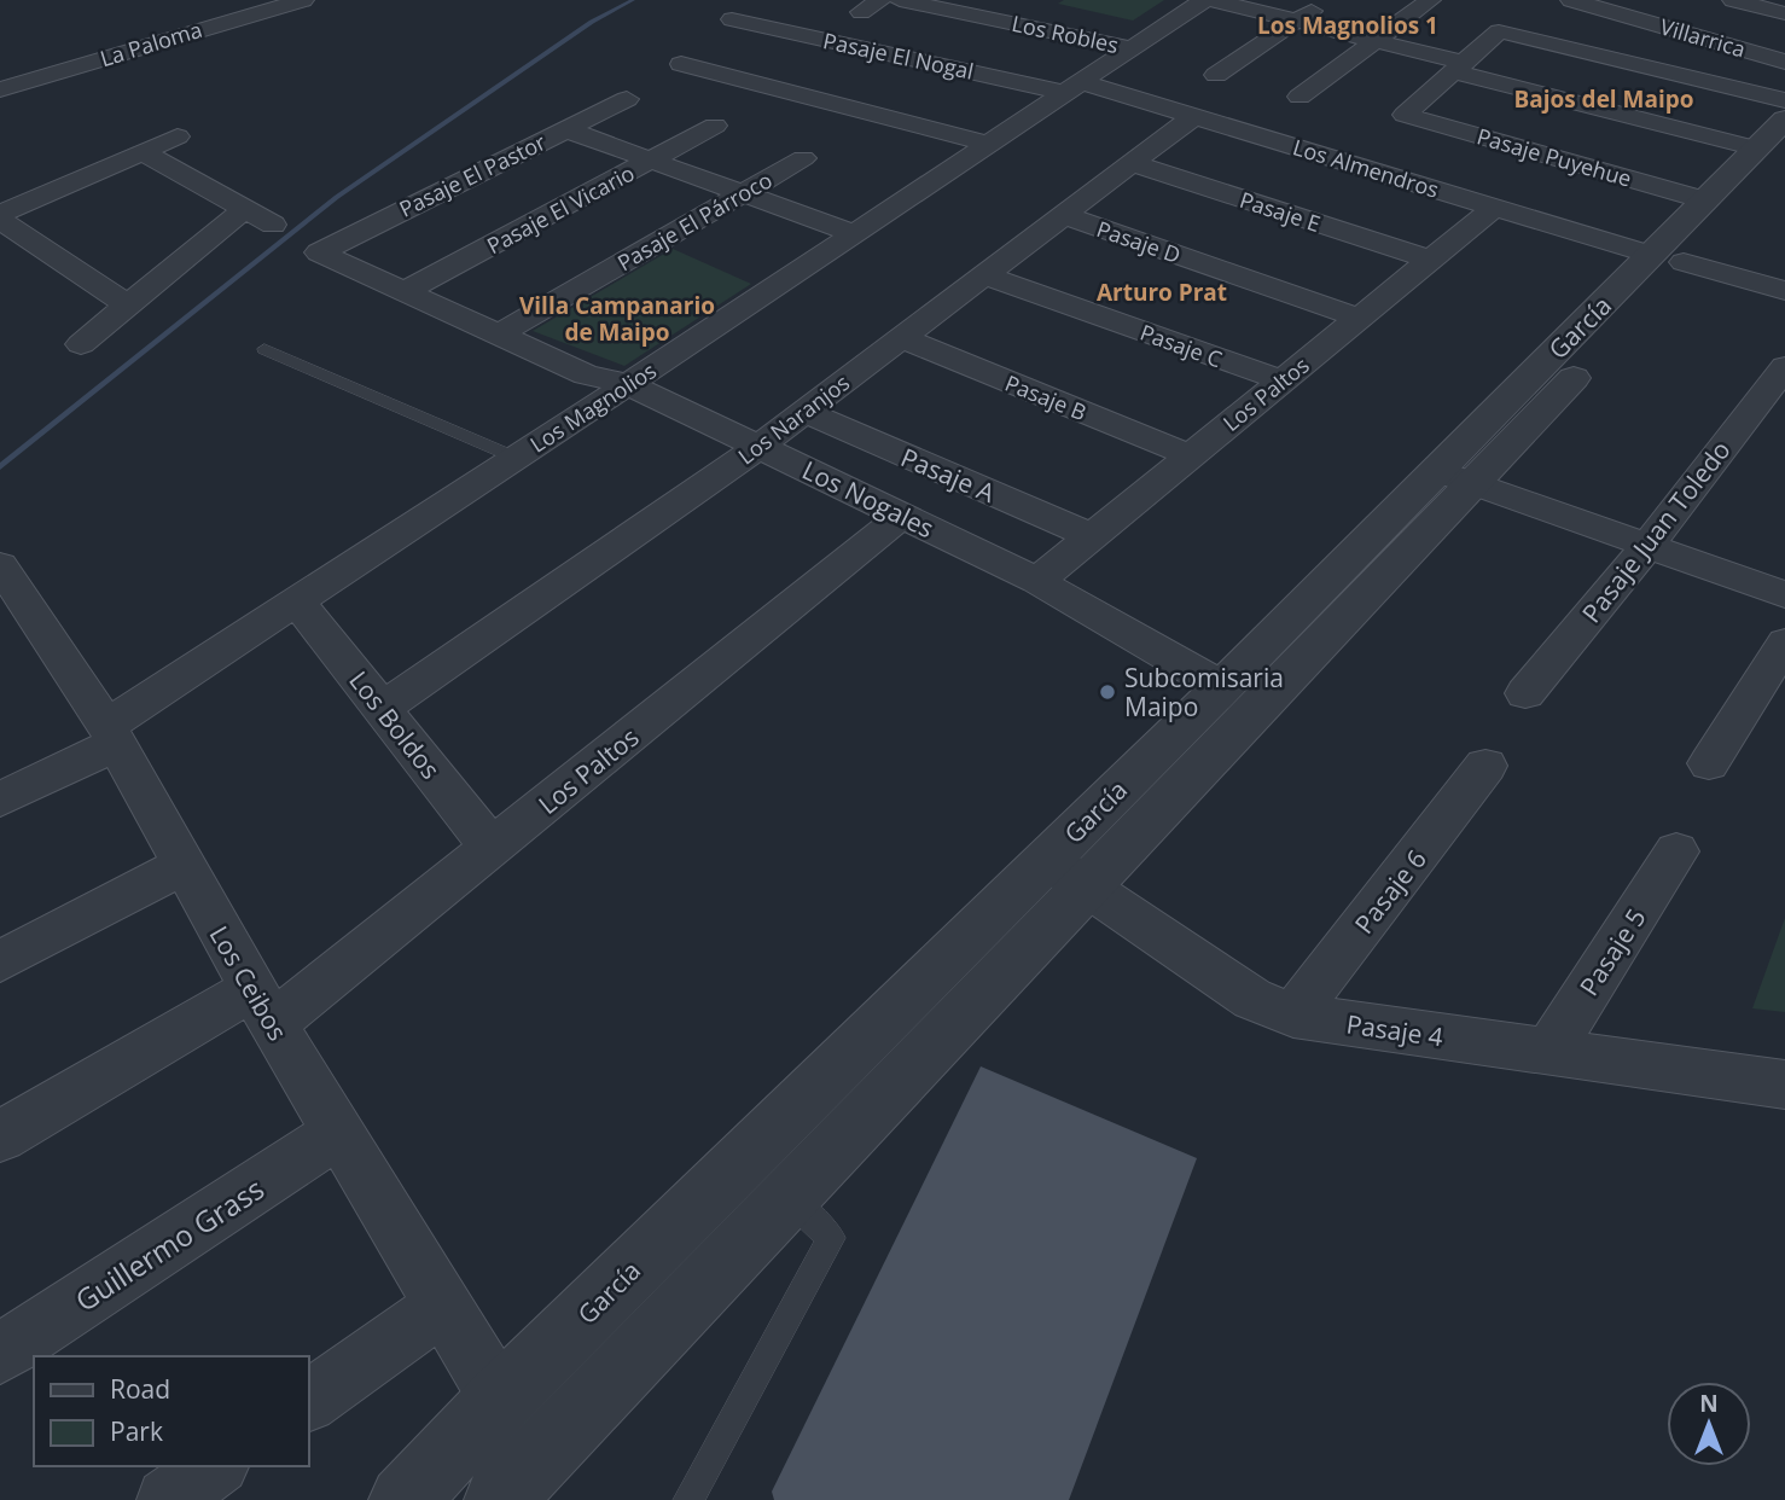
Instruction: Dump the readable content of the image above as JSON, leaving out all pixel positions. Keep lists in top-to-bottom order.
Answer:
{
  "streets": {
    "street": [
      "Los Robles",
      "Villarrica",
      "La Paloma",
      "Pasaje El Nogal",
      "Pasaje Puyehue",
      "Los Almendros",
      "Pasaje El Pastor",
      "Pasaje El Vicario",
      "Pasaje E",
      "Pasaje El Párroco",
      "Pasaje D",
      "García",
      "Pasaje C",
      "Los Paltos",
      "Pasaje B",
      "Los Magnolios",
      "Los Naranjos",
      "Pasaje A",
      "Los Nogales",
      "Pasaje Juan Toledo",
      "Los Boldos",
      "Pasaje 6",
      "Pasaje 5",
      "Los Ceibos",
      "Pasaje 4",
      "Guillermo Grass"
    ]
  },
  "crossings": [
    ["Los Robles", "Los Magnolios"],
    ["Pasaje El Nogal", "Los Almendros"],
    ["Pasaje El Nogal", "Los Magnolios"],
    ["Pasaje Puyehue", "García"],
    ["Los Almendros", "García"],
    ["Los Almendros", "Los Paltos"],
    ["Los Almendros", "Los Magnolios"],
    ["Los Almendros", "Los Naranjos"],
    ["Pasaje El Pastor", "Los Nogales"],
    ["Pasaje El Vicario", "Los Nogales"],
    ["Pasaje E", "Los Paltos"],
    ["Pasaje E", "Los Naranjos"],
    ["Pasaje El Párroco", "Los Nogales"],
    ["Pasaje D", "Los Paltos"],
    ["Pasaje D", "Los Naranjos"],
    ["García", "Los Nogales"],
    ["García", "Los Ceibos"],
    ["García", "Pasaje 4"],
    ["Pasaje C", "Los Paltos"],
    ["Pasaje C", "Los Naranjos"],
    ["Los Paltos", "Pasaje B"],
    ["Los Paltos", "Pasaje A"],
    ["Los Paltos", "Los Nogales"],
    ["Los Paltos", "Los Boldos"],
    ["Los Paltos", "Los Ceibos"],
    ["Pasaje B", "Los Naranjos"],
    ["Los Magnolios", "Los Nogales"],
    ["Los Magnolios", "Los Boldos"],
    ["Los Magnolios", "Los Ceibos"],
    ["Los Naranjos", "Pasaje A"],
    ["Los Naranjos", "Los Nogales"],
    ["Los Naranjos", "Los Boldos"],
    ["Pasaje 6", "Pasaje 4"],
    ["Pasaje 5", "Pasaje 4"],
    ["Los Ceibos", "Guillermo Grass"]
  ],
  "districts": [
    "Los Magnolios 1",
    "Bajos del Maipo",
    "Arturo Prat",
    "Villa Campanario de Maipo"
  ],
  "places": ["Subcomisaria Maipo"],
  "legend": ["Road", "Park"],
  "north": "top"
}
